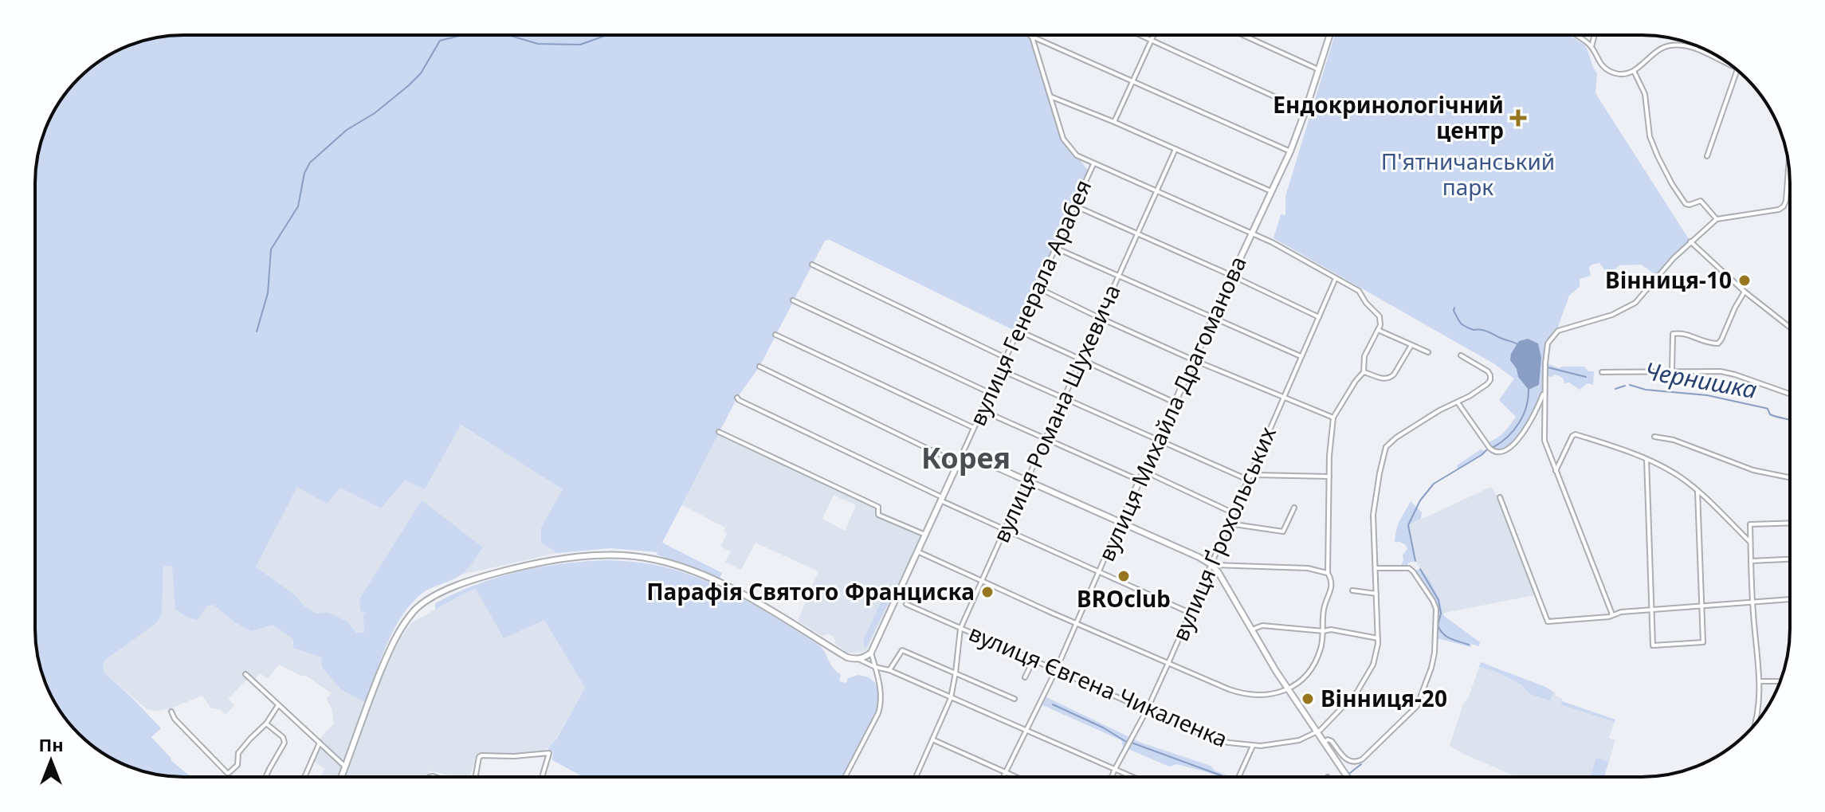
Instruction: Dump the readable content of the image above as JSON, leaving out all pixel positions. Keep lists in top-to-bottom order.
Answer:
{
  "streets": {
    "main road": ["вулиця Михайла Драгоманова"],
    "street": [
      "вулиця Генерала Арабея",
      "вулиця Романа Шухевича",
      "вулиця Ґрохольських",
      "вулиця Євгена Чикаленка"
    ]
  },
  "crossings": [
    ["вулиця Михайла Драгоманова", "вулиця Євгена Чикаленка"],
    ["вулиця Романа Шухевича", "вулиця Євгена Чикаленка"],
    ["вулиця Ґрохольських", "вулиця Євгена Чикаленка"]
  ],
  "districts": ["Корея"],
  "water": ["Чернишка"],
  "parks": ["П'ятничанський парк"],
  "places": {
    "health": ["Ендокринологічний центр"],
    "other": [
      "Вінниця-10",
      "BROclub",
      "Парафія Святого Франциска",
      "Вінниця-20"
    ]
  },
  "north": "top"
}
